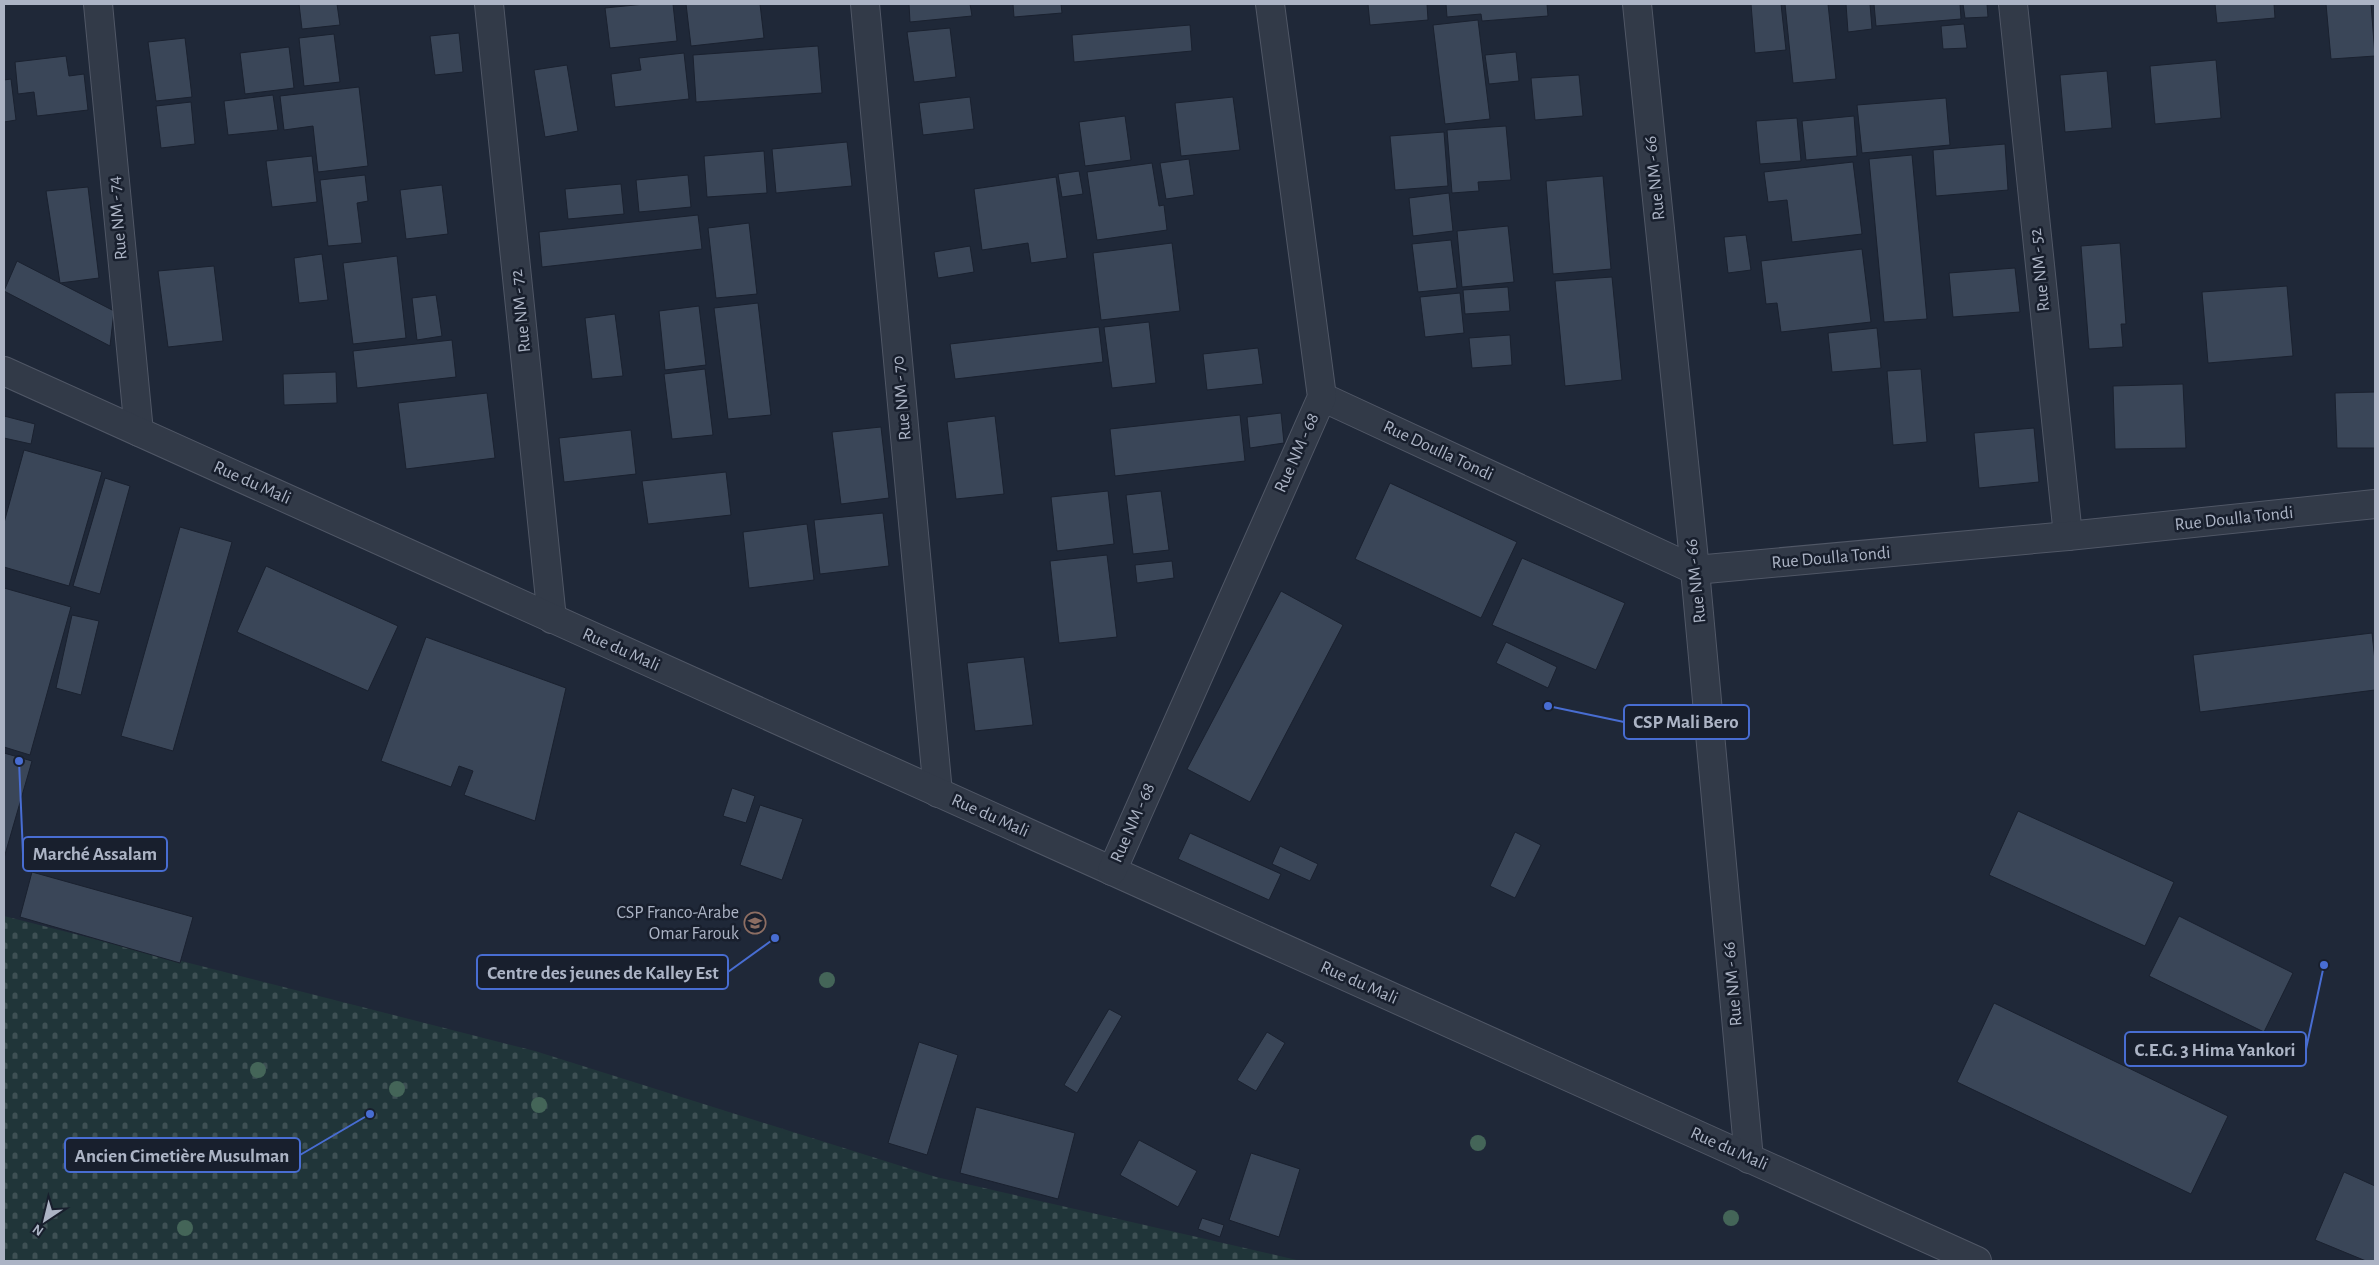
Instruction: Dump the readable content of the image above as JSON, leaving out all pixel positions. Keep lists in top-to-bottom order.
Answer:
{
  "streets": {
    "street": [
      "Rue NM - 66",
      "Rue NM - 74",
      "Rue NM - 52",
      "Rue NM - 72",
      "Rue NM - 70",
      "Rue Doulla Tondi",
      "Rue NM - 68",
      "Rue du Mali"
    ]
  },
  "crossings": [
    ["Rue NM - 66", "Rue Doulla Tondi"],
    ["Rue NM - 66", "Rue du Mali"],
    ["Rue NM - 74", "Rue du Mali"],
    ["Rue NM - 52", "Rue Doulla Tondi"],
    ["Rue NM - 72", "Rue du Mali"],
    ["Rue NM - 70", "Rue du Mali"],
    ["Rue Doulla Tondi", "Rue NM - 68"],
    ["Rue NM - 68", "Rue du Mali"]
  ],
  "places": {
    "other": [
      "CSP Mali Bero",
      "Marché Assalam",
      "Centre des jeunes de Kalley Est",
      "C.E.G. 3 Hima Yankori",
      "Ancien Cimetière Musulman"
    ],
    "school or university": ["CSP Franco-Arabe Omar Farouk"]
  },
  "north": "bottom left"
}
